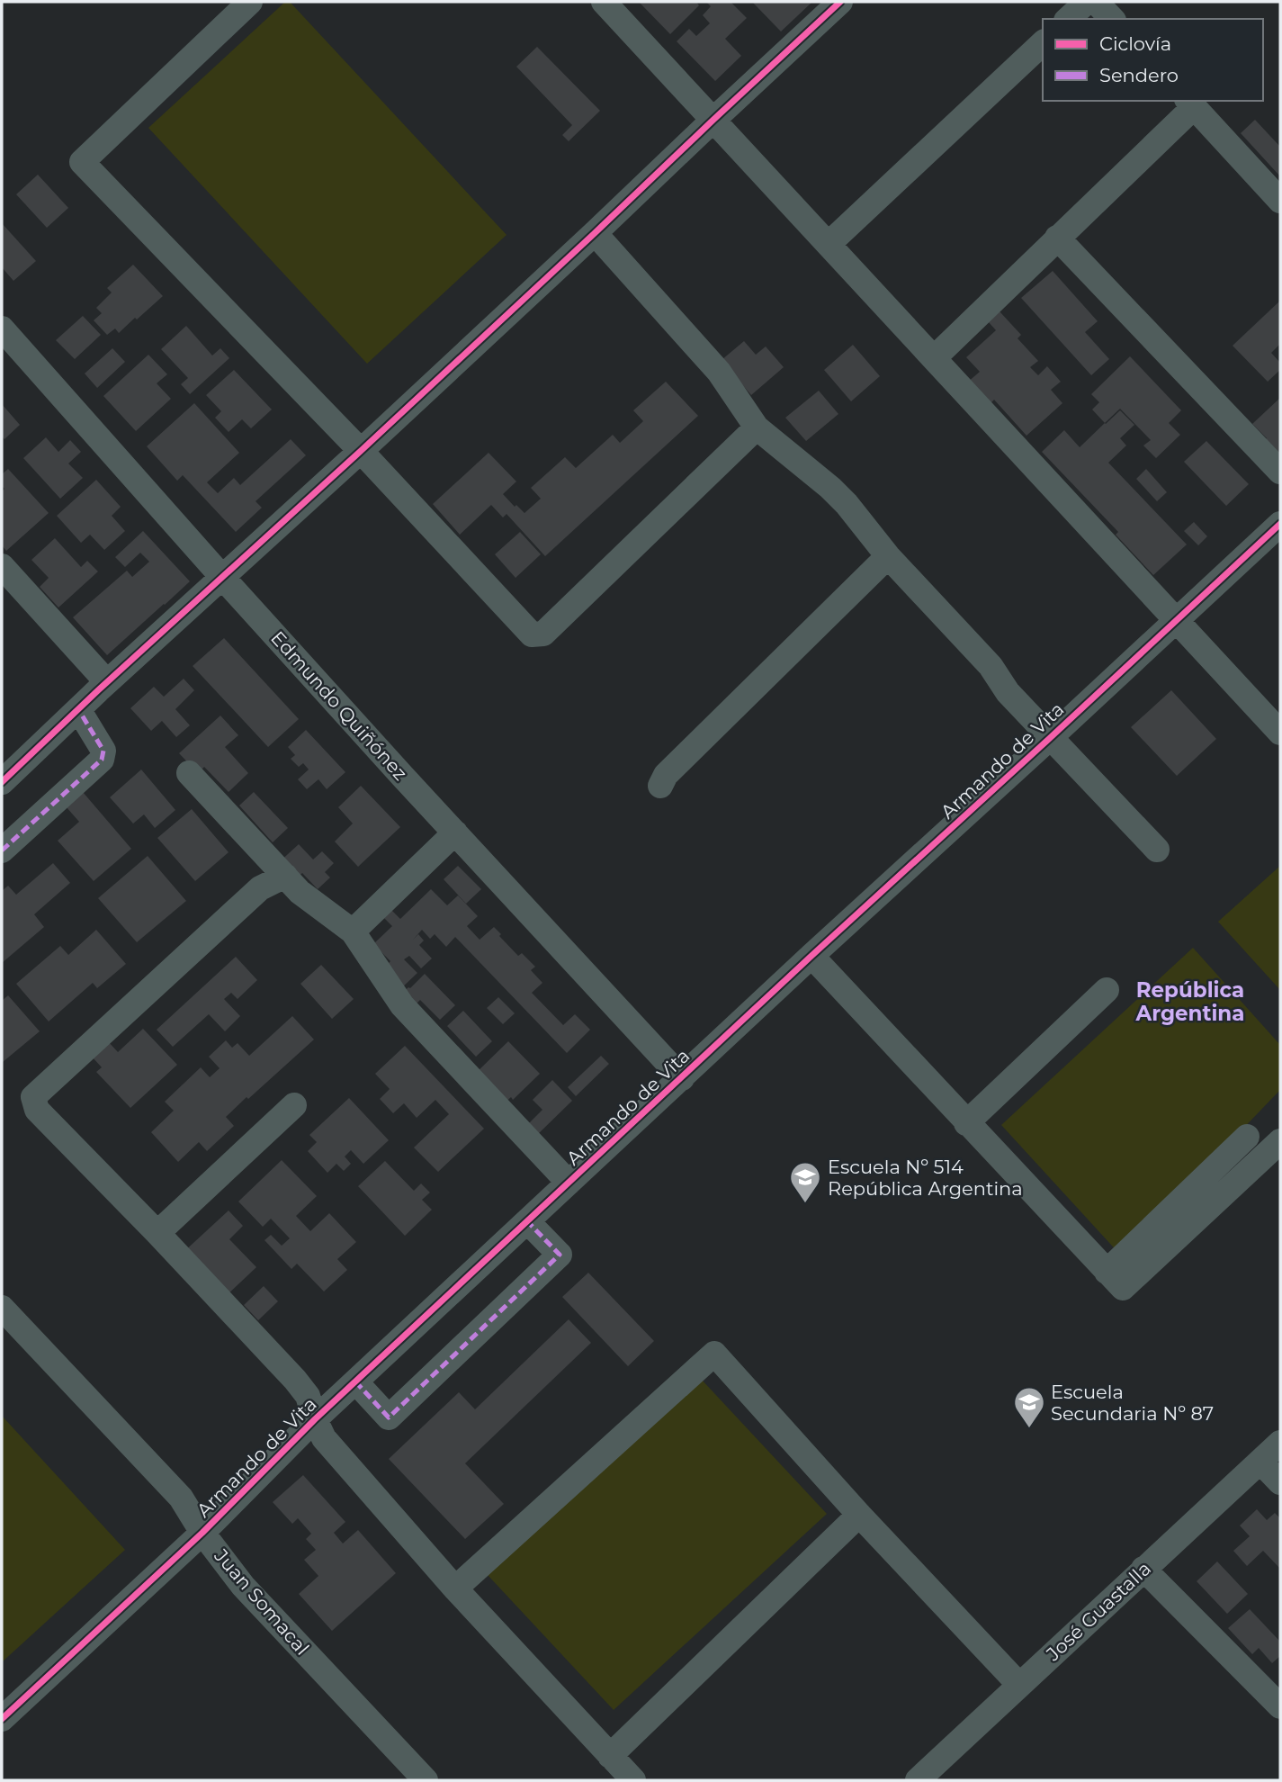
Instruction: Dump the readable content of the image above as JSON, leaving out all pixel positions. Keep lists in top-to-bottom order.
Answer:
{
  "streets": {
    "street": [
      "Edmundo Quiñónez",
      "Armando de Vita",
      "Juan Somacal",
      "José Guastalla"
    ]
  },
  "crossings": [
    ["Edmundo Quiñónez", "Armando de Vita"],
    ["Armando de Vita", "Juan Somacal"]
  ],
  "districts": ["República Argentina"],
  "places": {
    "school or university": ["Escuela Nº 514 República Argentina", "Escuela Secundaria Nº 87"]
  },
  "legend": ["Ciclovía", "Sendero"]
}
